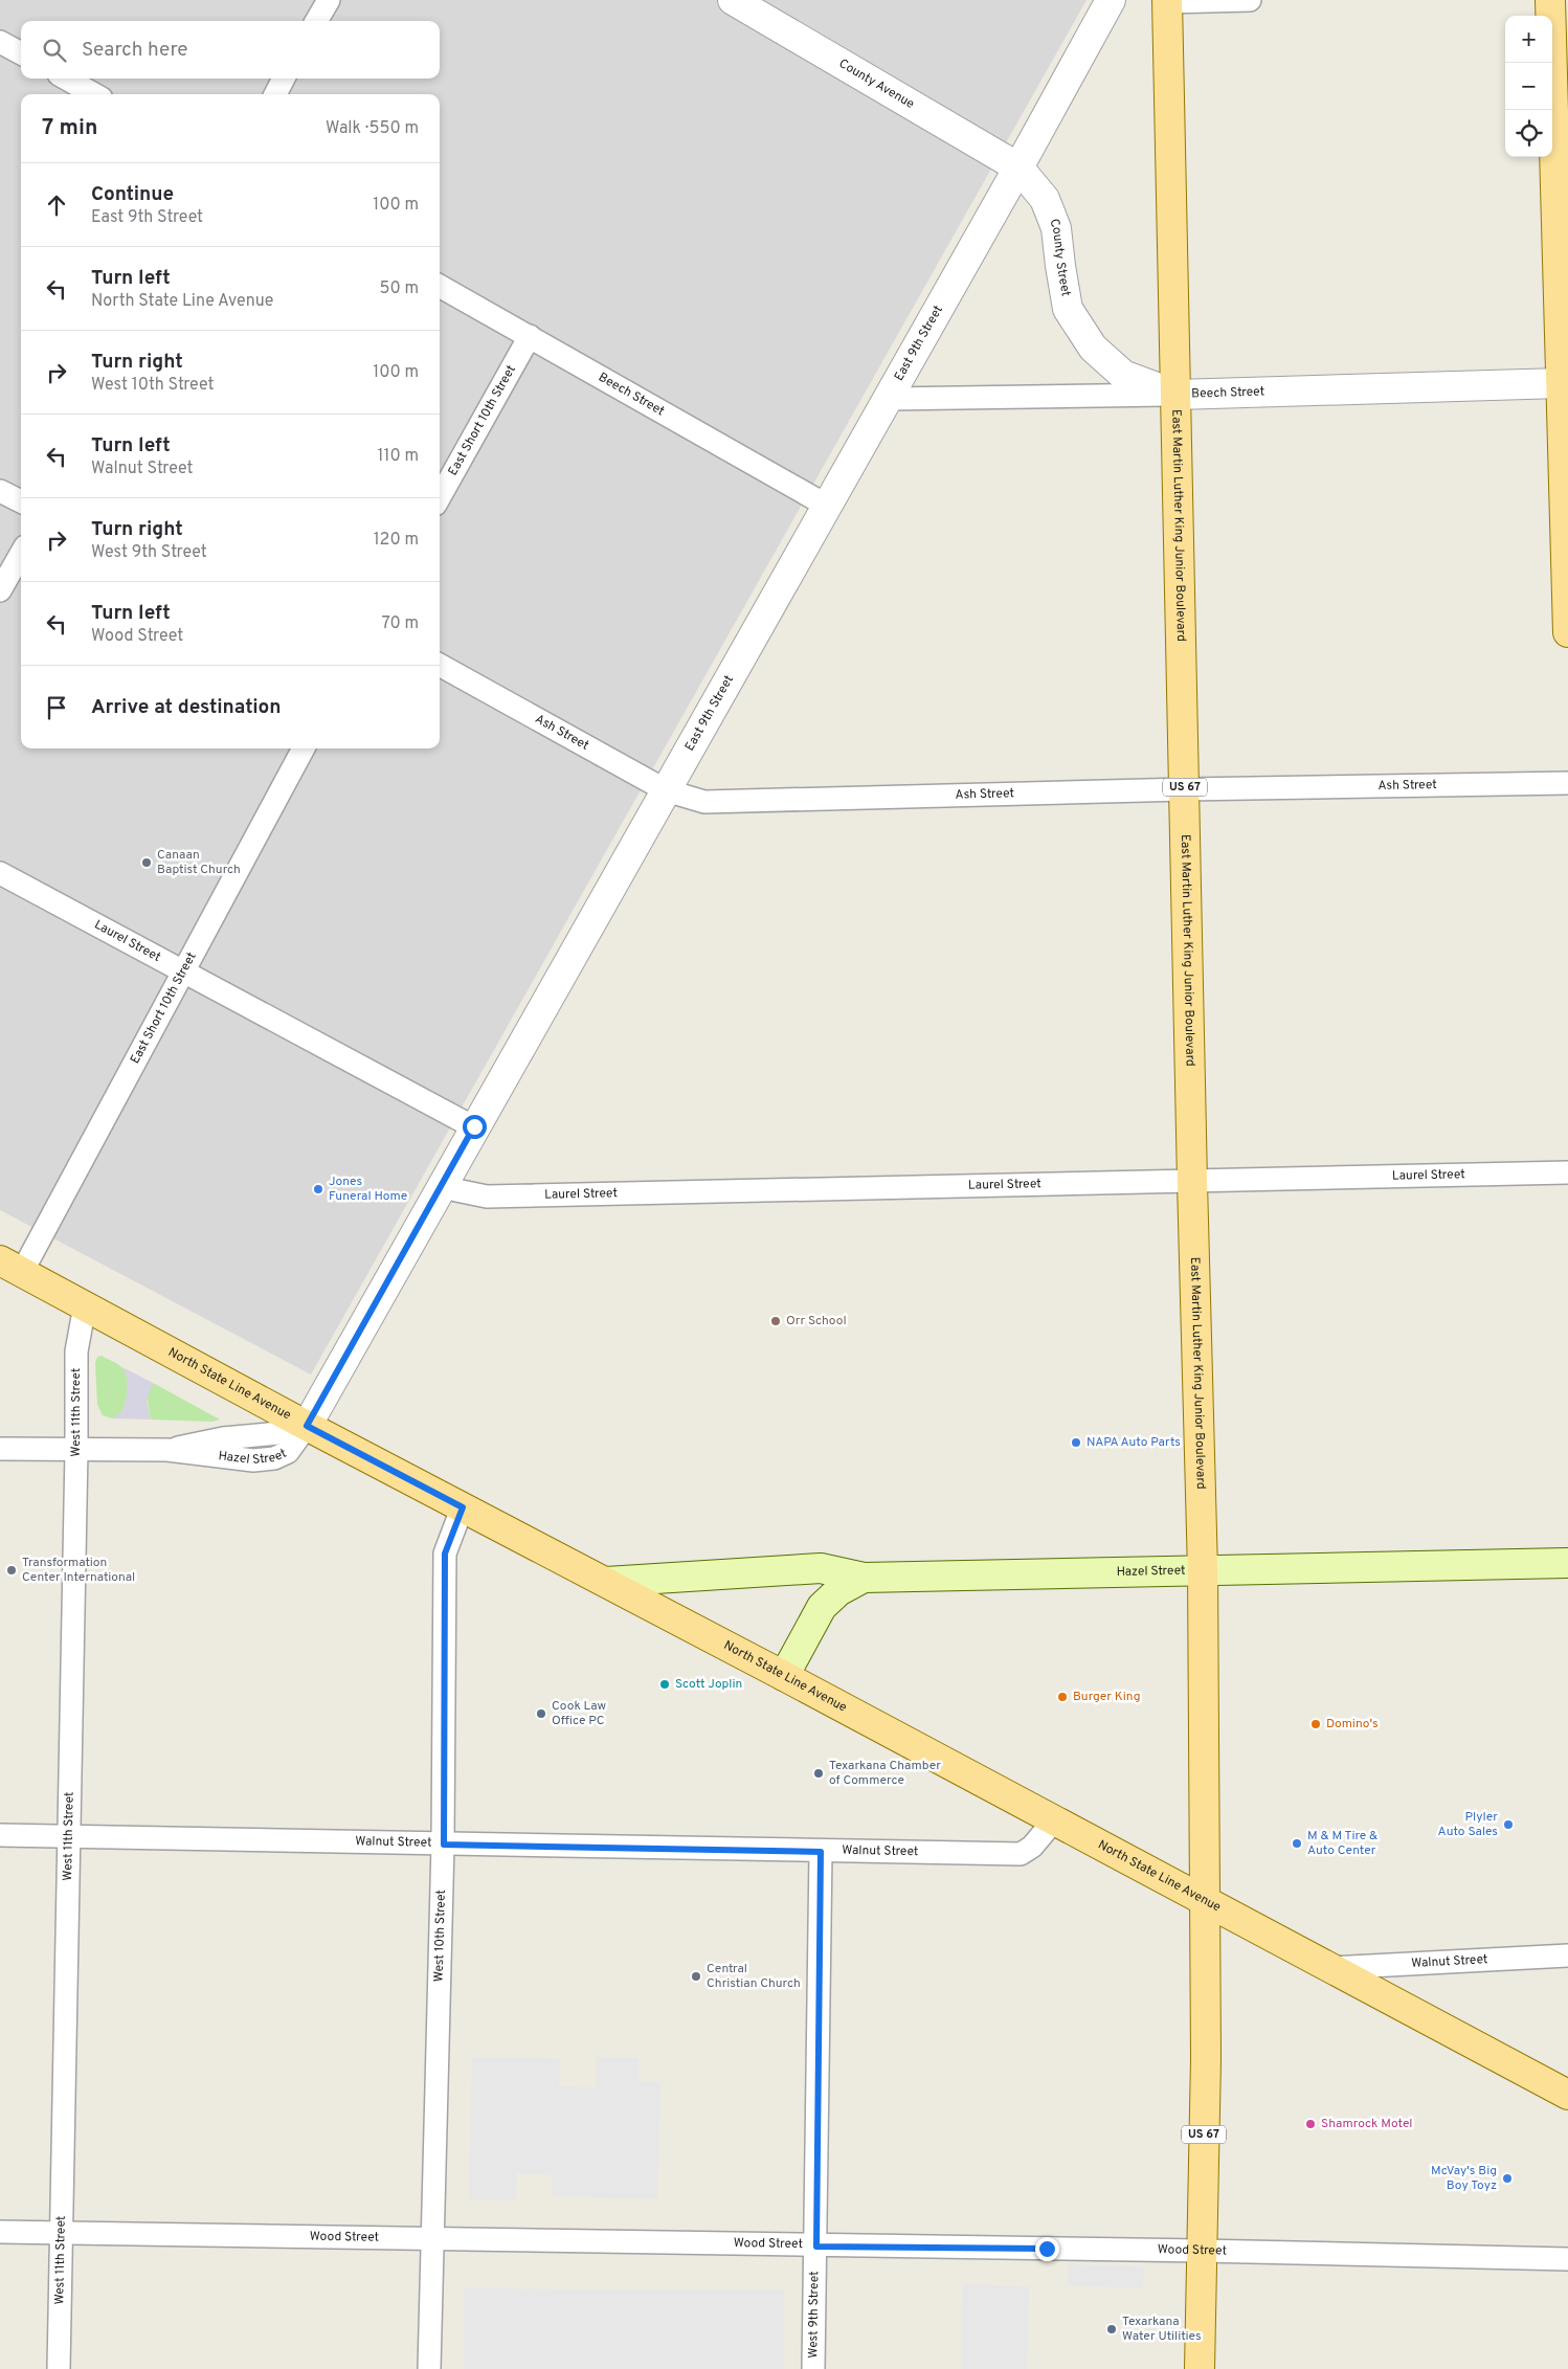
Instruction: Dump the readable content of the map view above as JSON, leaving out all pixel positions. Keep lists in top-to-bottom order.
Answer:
{
  "streets": {
    "main road": [
      "East Martin Luther King Junior Boulevard",
      "US 67",
      "North State Line Avenue",
      "Hazel Street"
    ],
    "street": [
      "County Avenue",
      "County Street",
      "East 9th Street",
      "Beech Street",
      "East Short 10th Street",
      "Ash Street",
      "Laurel Street",
      "West 11th Street",
      "Walnut Street",
      "West 10th Street",
      "Wood Street",
      "West 9th Street"
    ]
  },
  "crossings": [
    ["County Avenue", "County Street"],
    ["County Avenue", "East 9th Street"],
    ["County Street", "East 9th Street"],
    ["County Street", "Beech Street"],
    ["County Street", "East Martin Luther King Junior Boulevard"],
    ["East 9th Street", "Beech Street"],
    ["East 9th Street", "Ash Street"],
    ["East 9th Street", "Laurel Street"],
    ["East 9th Street", "North State Line Avenue"],
    ["East 9th Street", "Hazel Street"],
    ["Beech Street", "East Short 10th Street"],
    ["Beech Street", "East Martin Luther King Junior Boulevard"],
    ["East Short 10th Street", "Laurel Street"],
    ["East Short 10th Street", "North State Line Avenue"],
    ["East Martin Luther King Junior Boulevard", "Ash Street"],
    ["East Martin Luther King Junior Boulevard", "US 67"],
    ["East Martin Luther King Junior Boulevard", "Laurel Street"],
    ["East Martin Luther King Junior Boulevard", "North State Line Avenue"],
    ["East Martin Luther King Junior Boulevard", "Hazel Street"],
    ["US 67", "North State Line Avenue"],
    ["US 67", "Wood Street"],
    ["North State Line Avenue", "West 11th Street"],
    ["North State Line Avenue", "Hazel Street"],
    ["North State Line Avenue", "Walnut Street"],
    ["North State Line Avenue", "West 10th Street"],
    ["West 11th Street", "Hazel Street"],
    ["West 11th Street", "Walnut Street"],
    ["West 11th Street", "Wood Street"],
    ["Walnut Street", "West 10th Street"],
    ["Walnut Street", "West 9th Street"],
    ["West 10th Street", "Wood Street"],
    ["Wood Street", "West 9th Street"]
  ],
  "places": [
    "Canaan Baptist Church",
    "Jones Funeral Home",
    "Orr School",
    "NAPA Auto Parts",
    "Transformation Center International",
    "Scott Joplin",
    "Burger King",
    "Cook Law Office PC",
    "Domino's",
    "Texarkana Chamber of Commerce",
    "Plyler Auto Sales",
    "M & M Tire & Auto Center",
    "Central Christian Church",
    "Shamrock Motel",
    "McVay's Big Boy Toyz",
    "Texarkana Water Utilities"
  ],
  "page": {
    "map_buttons": ["+", "−"],
    "search": "Search here",
    "heading": ["7 min", "Walk · 550 m"],
    "list": [
      ["Continue", "East 9th Street", "100 m"],
      ["Turn left", "North State Line Avenue", "50 m"],
      ["Turn right", "West 10th Street", "100 m"],
      ["Turn left", "Walnut Street", "110 m"],
      ["Turn right", "West 9th Street", "120 m"],
      ["Turn left", "Wood Street", "70 m"],
      "Arrive at destination"
    ]
  }
}
